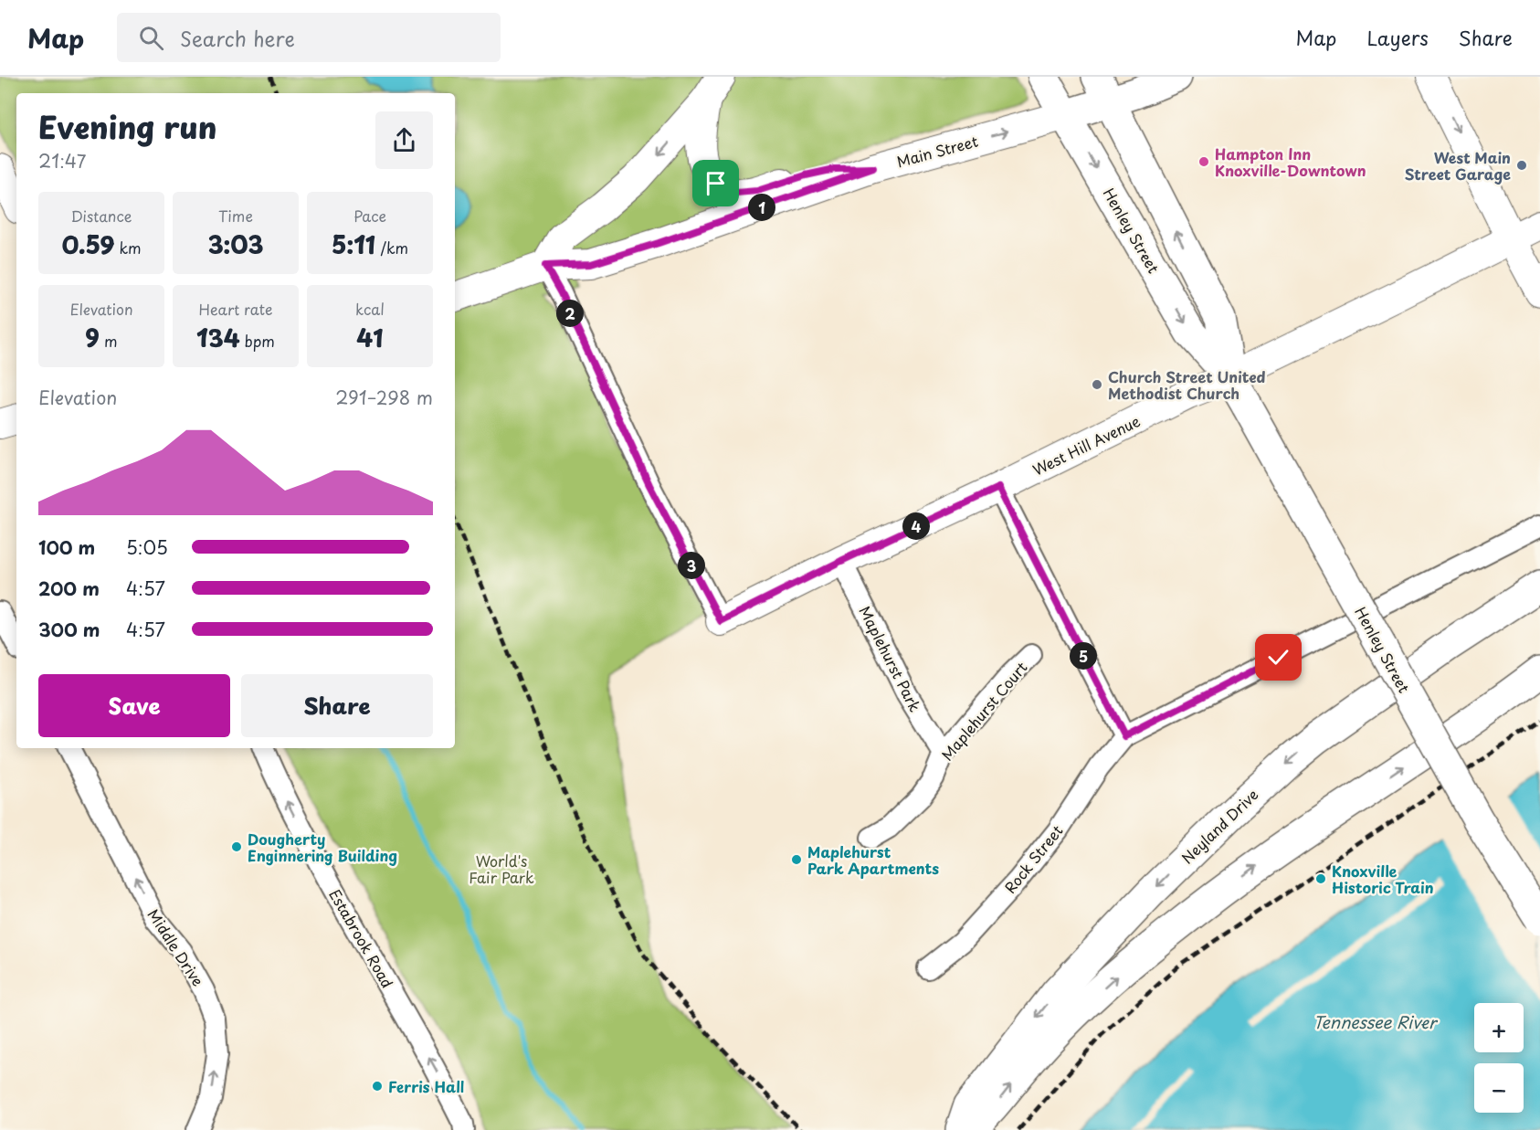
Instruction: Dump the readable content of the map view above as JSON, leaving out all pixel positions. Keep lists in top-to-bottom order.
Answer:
{
  "streets": {
    "main road": ["Main Street", "Henley Street", "Neyland Drive"],
    "street": [
      "West Hill Avenue",
      "Maplehurst Park",
      "Maplehurst Court",
      "Rock Street",
      "Estabrook Road",
      "Middle Drive"
    ]
  },
  "crossings": [
    ["Main Street", "Henley Street"],
    ["Henley Street", "West Hill Avenue"],
    ["West Hill Avenue", "Maplehurst Park"],
    ["Maplehurst Park", "Maplehurst Court"]
  ],
  "one_way": ["Estabrook Road", "Middle Drive"],
  "water": ["Tennessee River"],
  "parks": ["World's Fair Park"],
  "places": [
    "Hampton Inn Knoxville-Downtown",
    "West Main Street Garage",
    "Church Street United Methodist Church",
    "Dougherty Enginnering Building",
    "Maplehurst Park Apartments",
    "Knoxville Historic Train",
    "Ferris Hall"
  ],
  "page": {
    "header": "Map",
    "search": "Search here",
    "nav": ["Map", "Layers", "Share"],
    "heading": ["Evening run", "21:47"],
    "stats": [
      ["Distance", "0.59 km"],
      ["Time", "3:03"],
      ["Pace", "5:11 /km"],
      ["Elevation", "9 m"],
      ["Heart rate", "134 bpm"],
      ["kcal", "41"]
    ],
    "pins": [
      "1",
      "2",
      "4",
      "3",
      "5"
    ],
    "chart": ["Elevation", "291–298 m"],
    "list": [
      {
        "name": "100 m",
        "note": "5:05"
      },
      {
        "name": "200 m",
        "note": "4:57"
      },
      {
        "name": "300 m",
        "note": "4:57"
      }
    ],
    "buttons": ["Save", "Share"],
    "map_buttons": ["+", "−"]
  }
}
